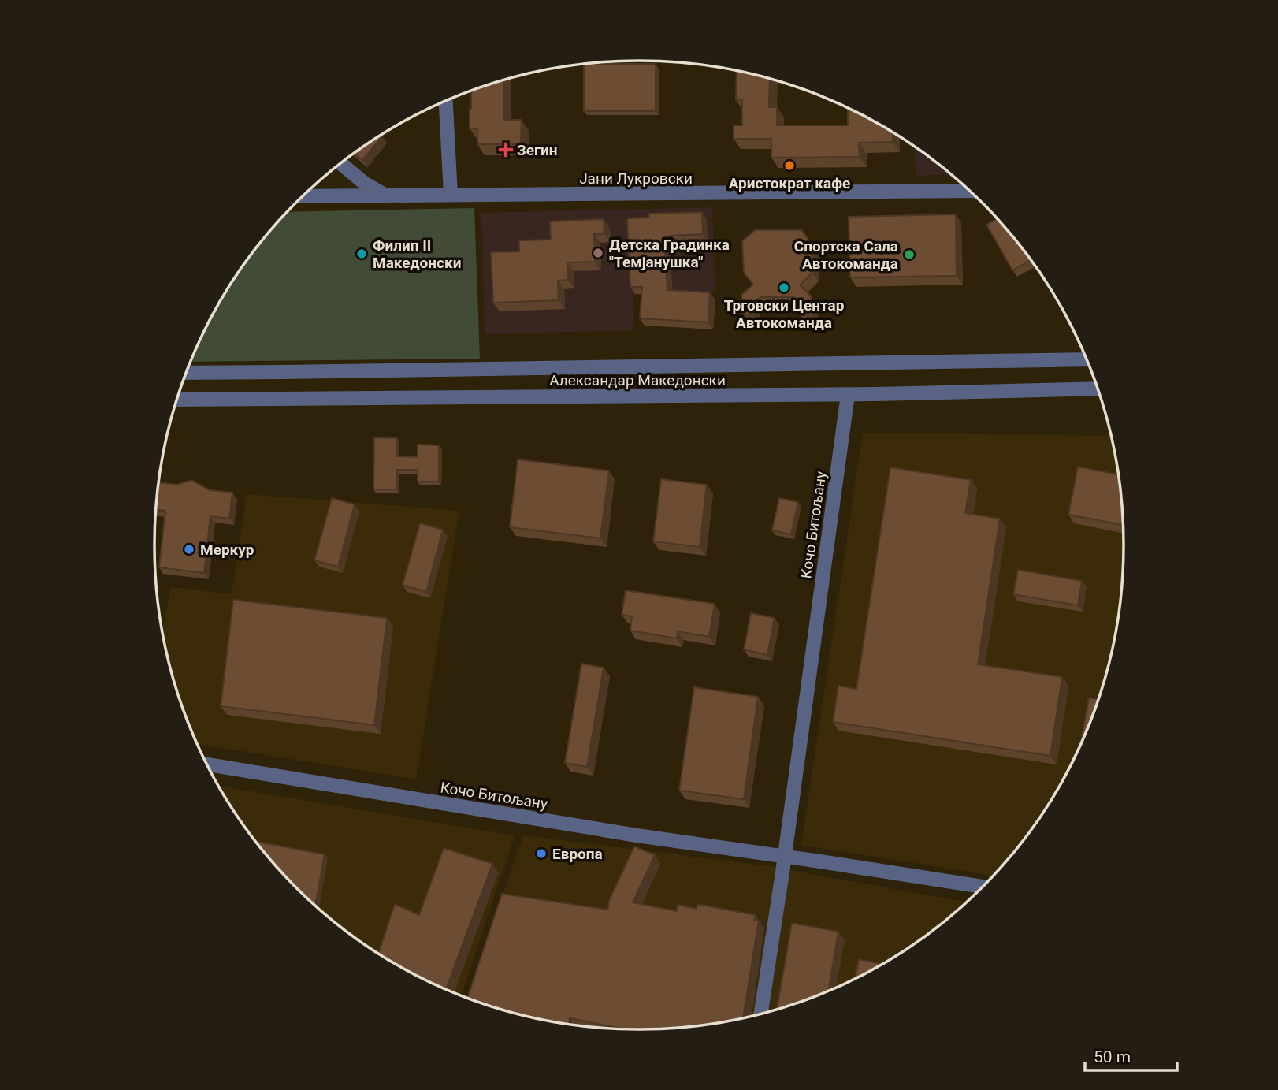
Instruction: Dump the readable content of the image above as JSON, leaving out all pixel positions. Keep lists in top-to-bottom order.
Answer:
{
  "streets": {
    "street": ["Јани Лукровски", "Александар Македонски", "Кочо Битољану"]
  },
  "crossings": [
    ["Александар Македонски", "Кочо Битољану"]
  ],
  "places": {
    "health": ["Зегин"],
    "other": [
      "Аристократ кафе",
      "Детска Градинка \"Темјанушка\"",
      "Филип II Македонски",
      "Спортска Сала Автокоманда",
      "Трговски Центар Автокоманда",
      "Меркур",
      "Европа"
    ]
  },
  "scale_bar": "50 m"
}
